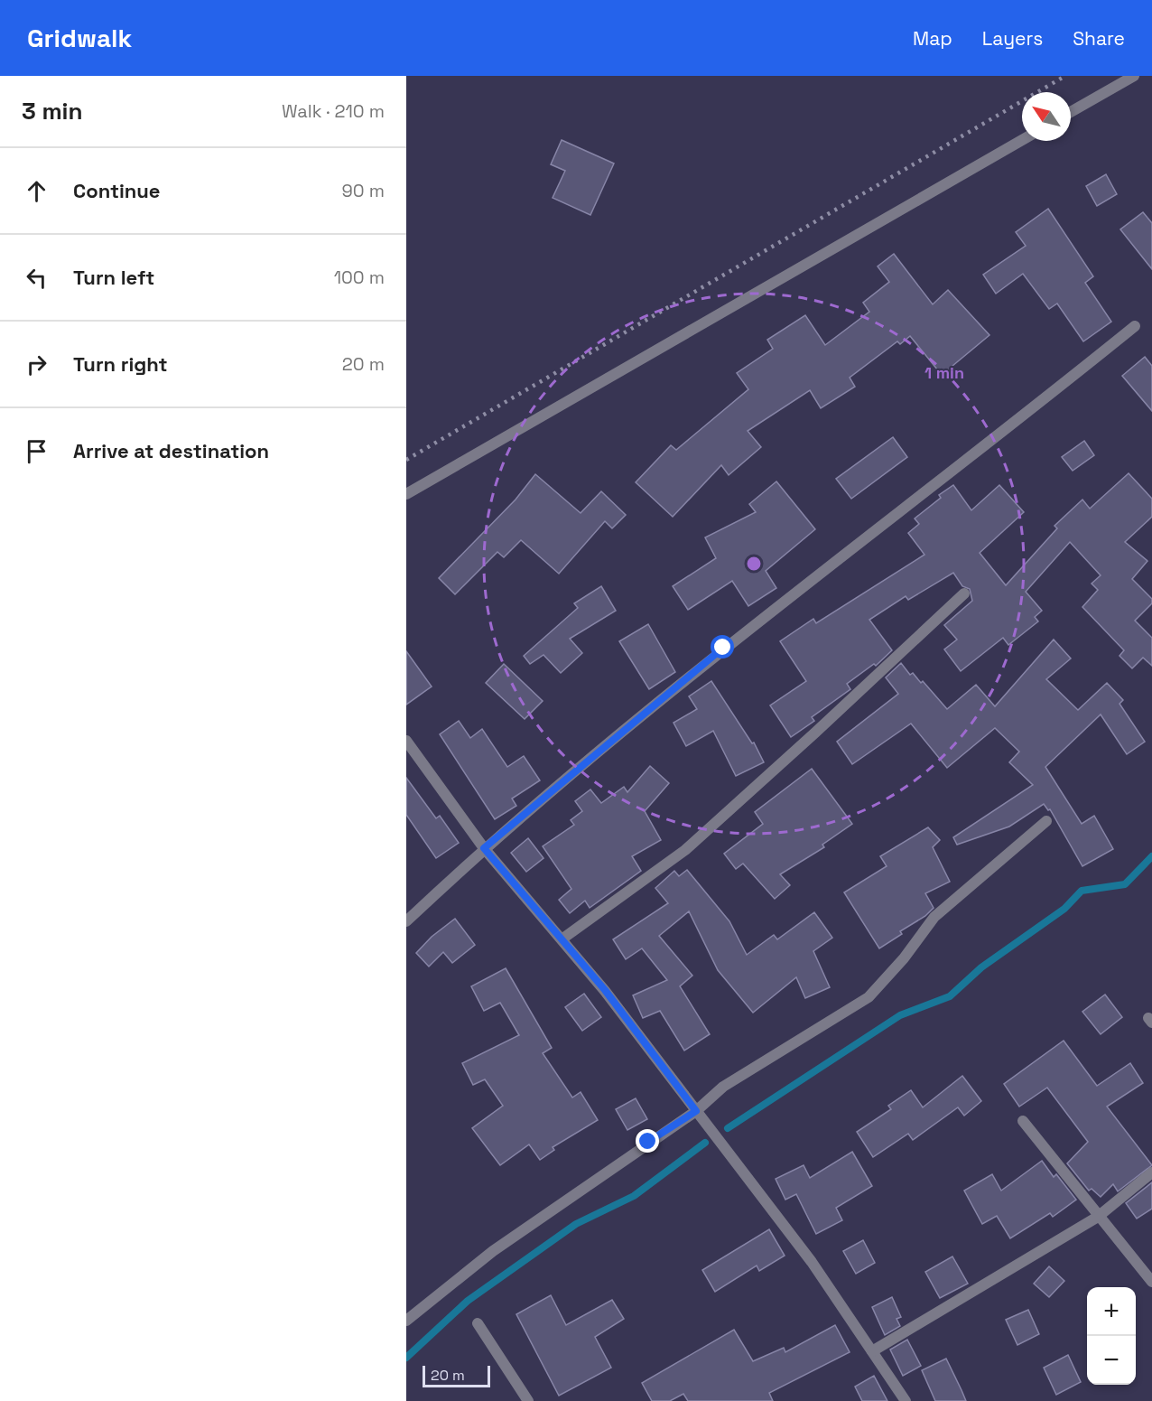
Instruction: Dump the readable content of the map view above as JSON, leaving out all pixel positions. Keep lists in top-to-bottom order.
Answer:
{
  "scale_bar": "20 m",
  "north": "top left",
  "page": {
    "header": "Gridwalk",
    "nav": ["Map", "Layers", "Share"],
    "heading": ["3 min", "Walk · 210 m"],
    "list": [
      ["Continue", "90 m"],
      ["Turn left", "100 m"],
      ["Turn right", "20 m"],
      "Arrive at destination"
    ],
    "map_buttons": ["+", "−"],
    "scale": "20 m"
  },
  "rings": ["1 min"]
}
